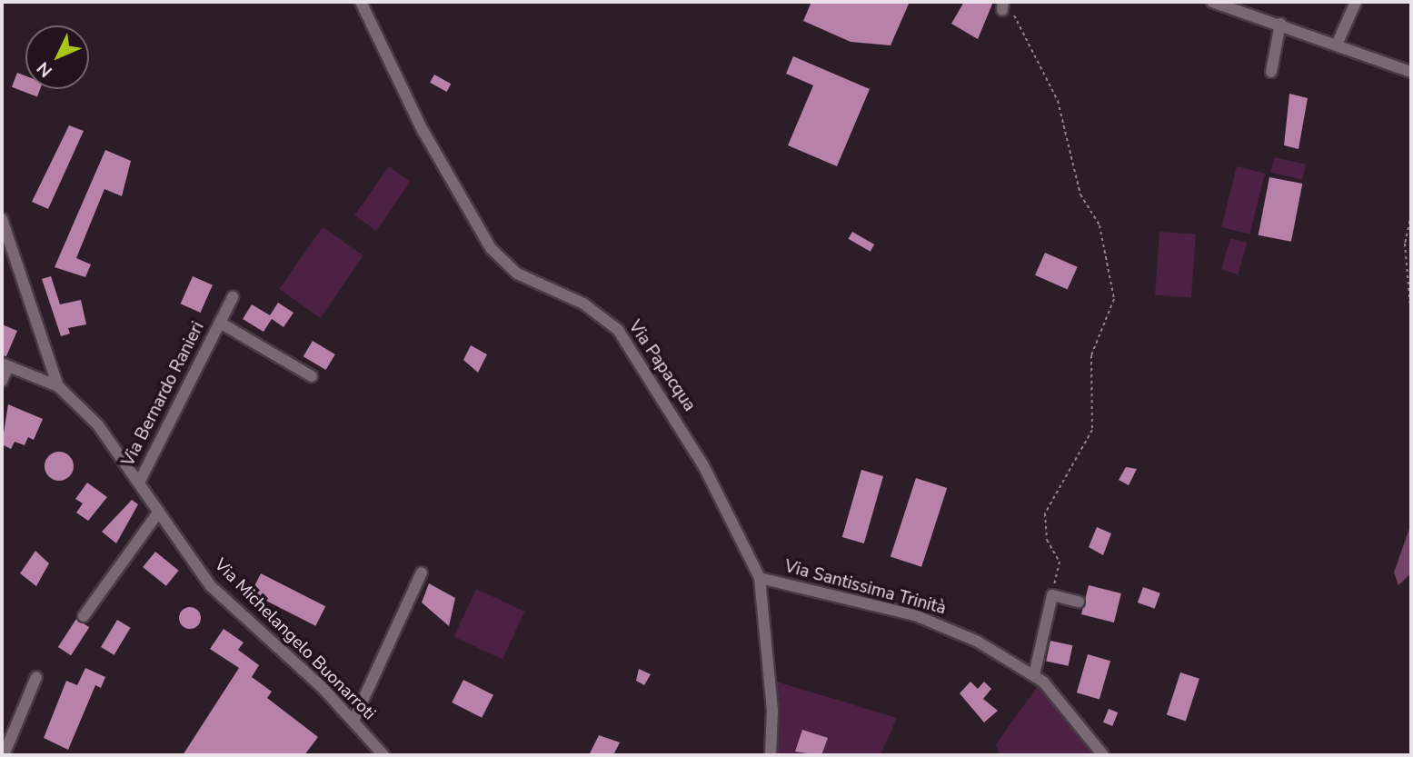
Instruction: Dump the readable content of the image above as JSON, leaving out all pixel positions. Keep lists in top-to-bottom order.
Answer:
{
  "streets": {
    "street": [
      "Via Papacqua",
      "Via Bernardo Ranieri",
      "Via Santissima Trinità",
      "Via Michelangelo Buonarroti"
    ]
  },
  "crossings": [
    ["Via Papacqua", "Via Santissima Trinità"],
    ["Via Bernardo Ranieri", "Via Michelangelo Buonarroti"]
  ],
  "north": "bottom left"
}
